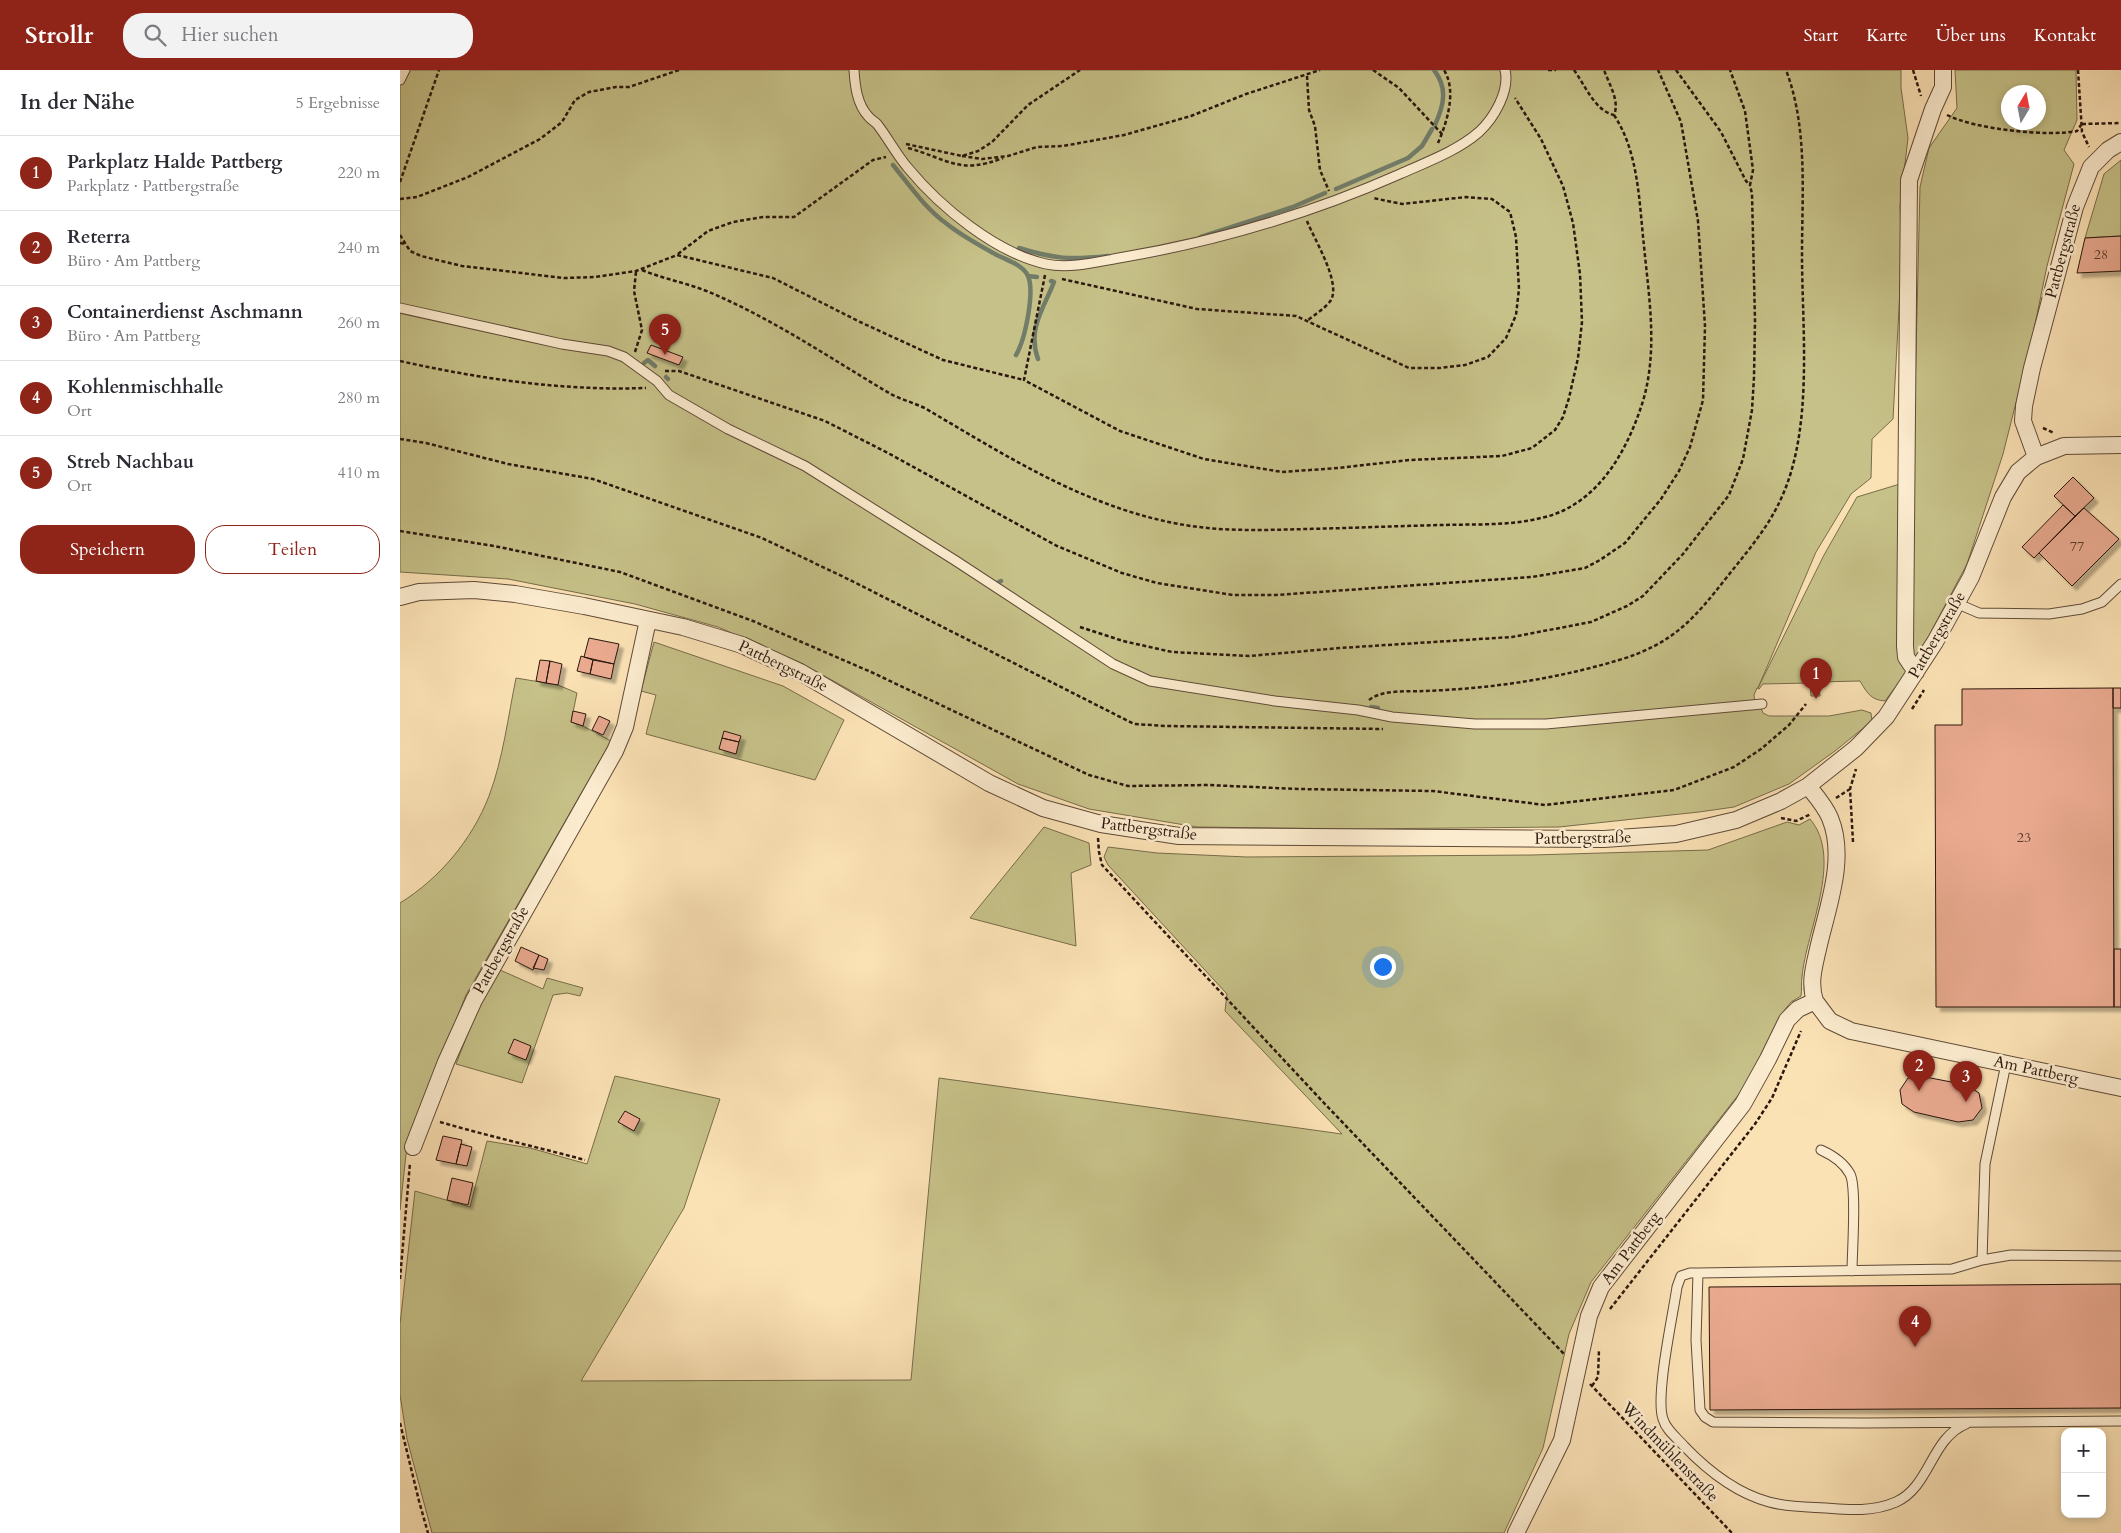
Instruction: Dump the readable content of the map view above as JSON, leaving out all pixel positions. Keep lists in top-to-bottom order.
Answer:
{
  "streets": {
    "street": ["Pattbergstraße", "Am Pattberg"],
    "path": ["Windmühlenstraße"]
  },
  "house_numbers": ["28", "77", "23"],
  "north": "top",
  "page": {
    "header": "Strollr",
    "search": "Hier suchen",
    "nav": [
      "Start",
      "Karte",
      "Über uns",
      "Kontakt"
    ],
    "heading": ["In der Nähe", "5 Ergebnisse"],
    "list": [
      {
        "mark": "1",
        "name": "Parkplatz Halde Pattberg",
        "note": "Parkplatz · Pattbergstraße",
        "value": "220 m"
      },
      {
        "mark": "2",
        "name": "Reterra",
        "note": "Büro · Am Pattberg",
        "value": "240 m"
      },
      {
        "mark": "3",
        "name": "Containerdienst Aschmann",
        "note": "Büro · Am Pattberg",
        "value": "260 m"
      },
      {
        "mark": "4",
        "name": "Kohlenmischhalle",
        "note": "Ort",
        "value": "280 m"
      },
      {
        "mark": "5",
        "name": "Streb Nachbau",
        "note": "Ort",
        "value": "410 m"
      }
    ],
    "pins": [
      "5",
      "1",
      "2",
      "3",
      "4"
    ],
    "buttons": ["Speichern", "Teilen"],
    "map_buttons": ["+", "−"]
  }
}
